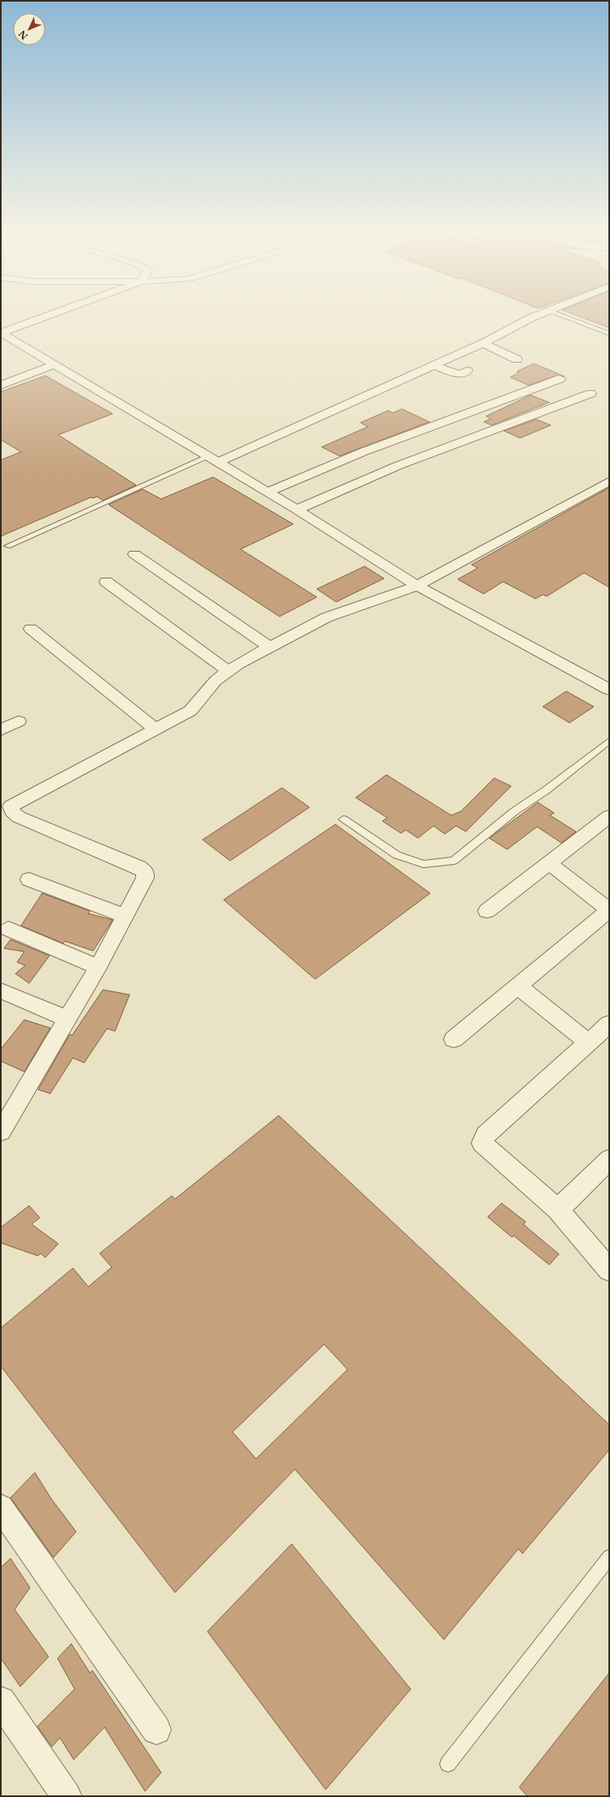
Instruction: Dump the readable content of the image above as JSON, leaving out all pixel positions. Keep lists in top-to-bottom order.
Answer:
{
  "north": "bottom left"
}
